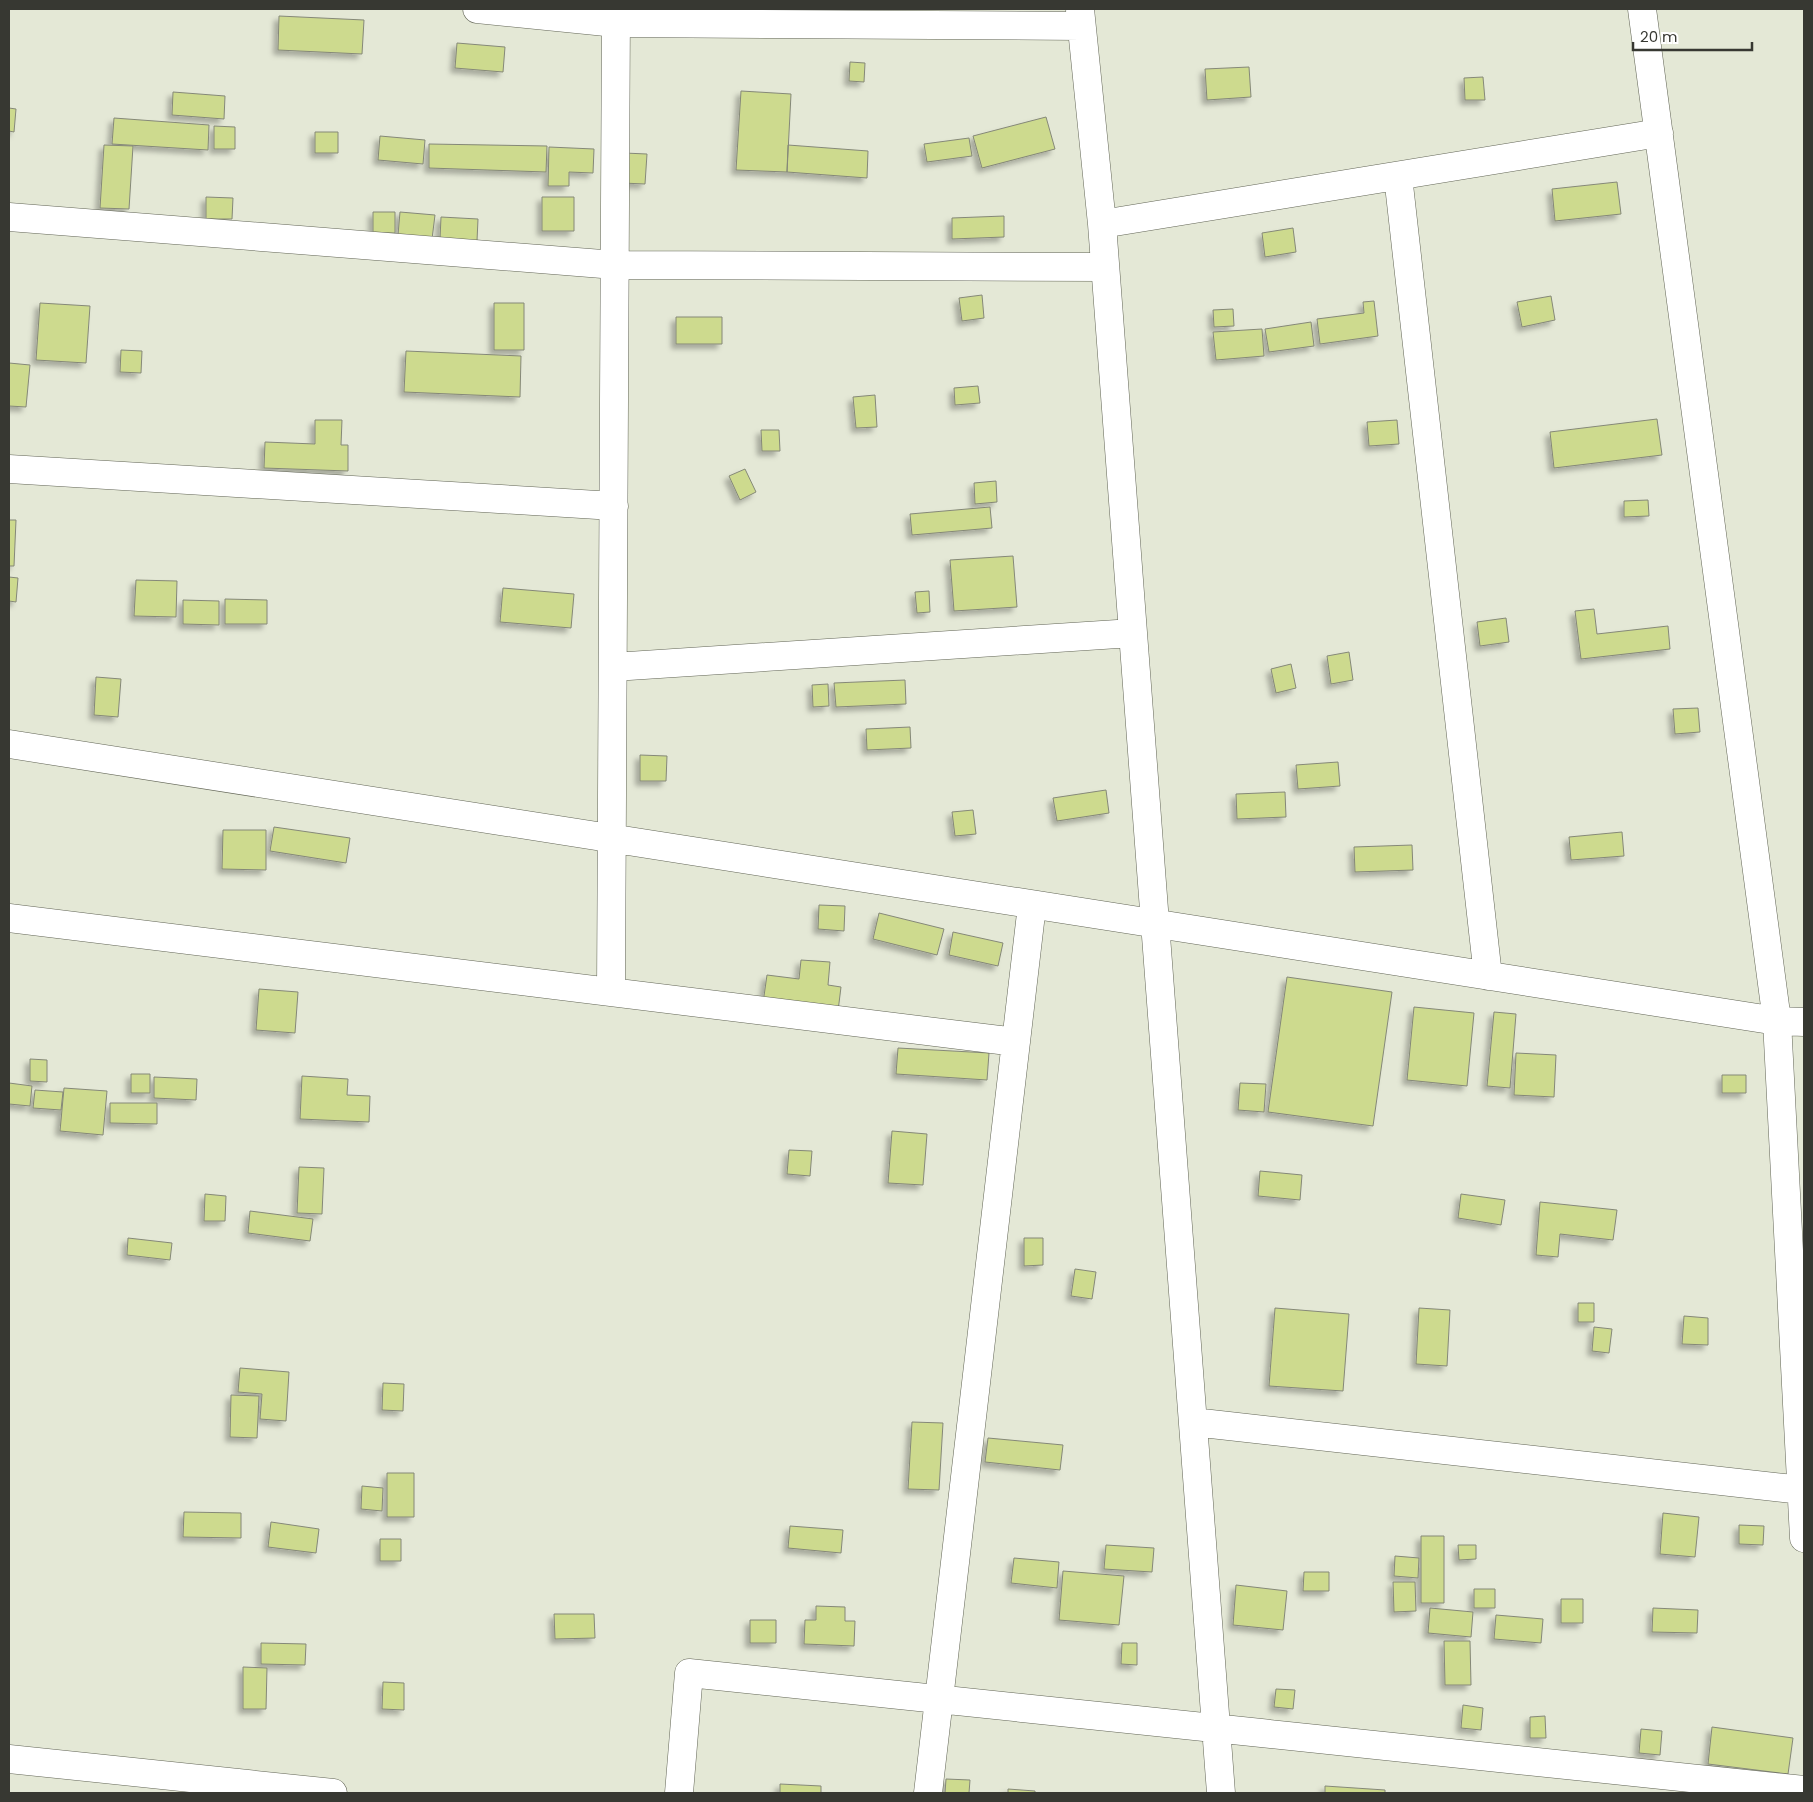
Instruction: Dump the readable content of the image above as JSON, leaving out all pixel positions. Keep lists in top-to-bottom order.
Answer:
{
  "scale_bar": "20 m"
}
